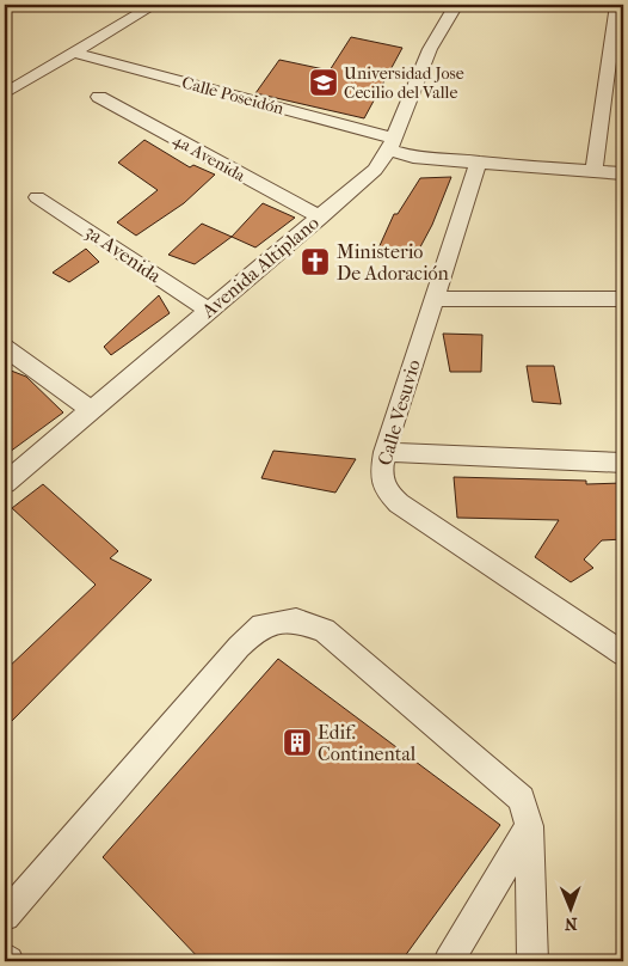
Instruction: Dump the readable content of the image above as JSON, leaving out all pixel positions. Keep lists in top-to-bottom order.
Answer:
{
  "streets": {
    "street": [
      "Calle Poseidón",
      "4a Avenida",
      "3a Avenida",
      "Avenida Altiplano",
      "Calle Vesuvio"
    ]
  },
  "crossings": [
    ["Calle Poseidón", "Avenida Altiplano"],
    ["Calle Poseidón", "Calle Vesuvio"],
    ["4a Avenida", "Avenida Altiplano"],
    ["3a Avenida", "Avenida Altiplano"]
  ],
  "places": {
    "school or university": ["Universidad Jose Cecilio del Valle"],
    "church": ["Ministerio De Adoración"],
    "building": ["Edif. Continental"]
  },
  "north": "bottom"
}
